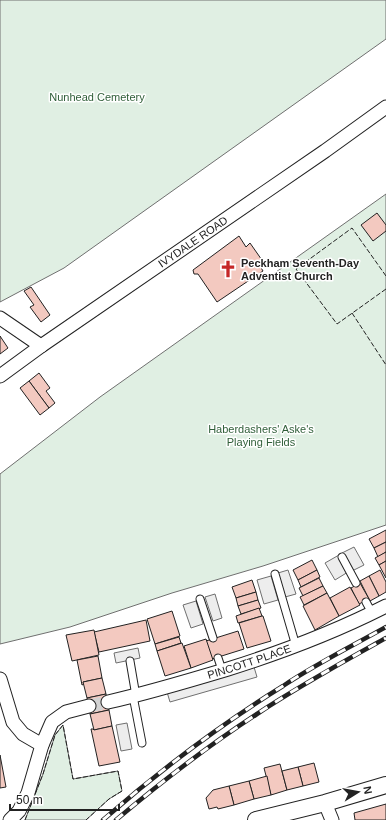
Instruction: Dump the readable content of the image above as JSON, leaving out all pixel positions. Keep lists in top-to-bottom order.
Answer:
{
  "streets": {
    "street": ["IVYDALE ROAD", "PINCOTT PLACE"]
  },
  "parks": ["Nunhead Cemetery", "Haberdashers' Aske's Playing Fields"],
  "places": {
    "church": ["Peckham Seventh-Day Adventist Church"]
  },
  "scale_bar": "50 m",
  "north": "right"
}
